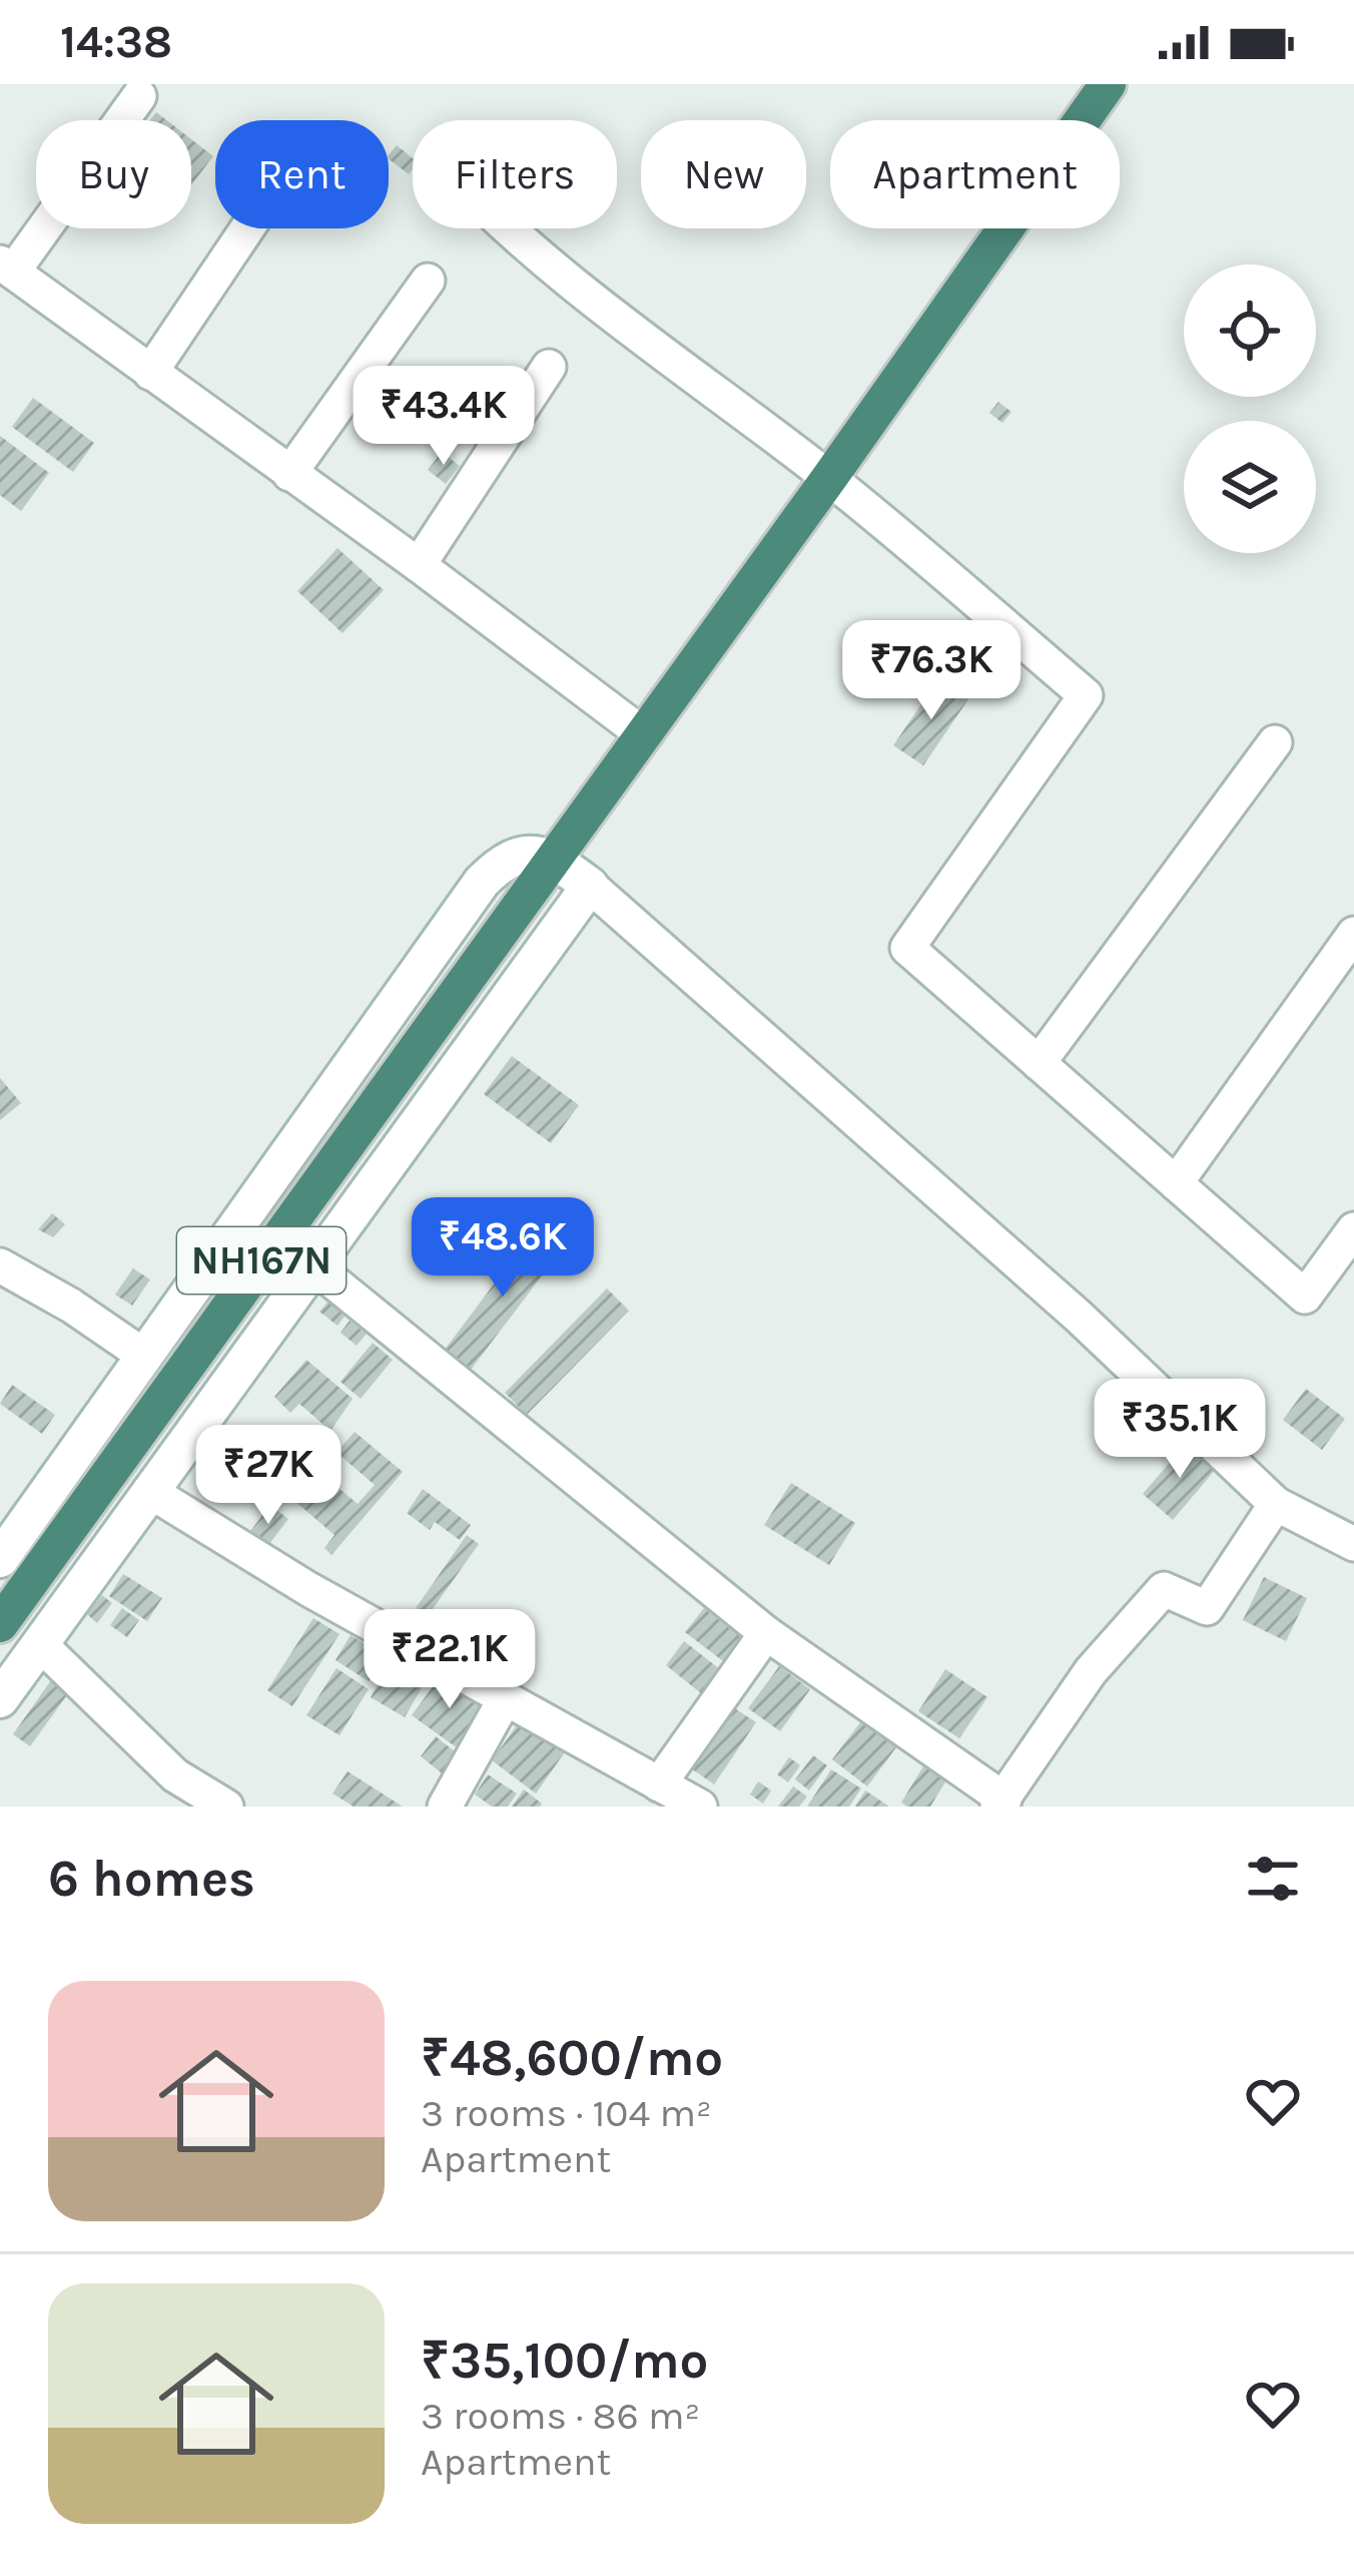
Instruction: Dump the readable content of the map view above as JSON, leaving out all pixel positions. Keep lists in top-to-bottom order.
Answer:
{
  "streets": {
    "highway": ["NH167N"]
  },
  "page": {
    "status": "14:38",
    "chip": [
      "Buy",
      "Rent",
      "Filters",
      "New",
      "Apartment"
    ],
    "price": [
      "₹43.4K",
      "₹76.3K",
      "₹48.6K",
      "₹35.1K",
      "₹27K",
      "₹22.1K"
    ],
    "heading": "6 homes",
    "list": [
      {
        "name": "₹48,600/mo",
        "note": "3 rooms · 104 m² · Apartment"
      },
      {
        "name": "₹35,100/mo",
        "note": "3 rooms · 86 m² · Apartment"
      }
    ]
  }
}
